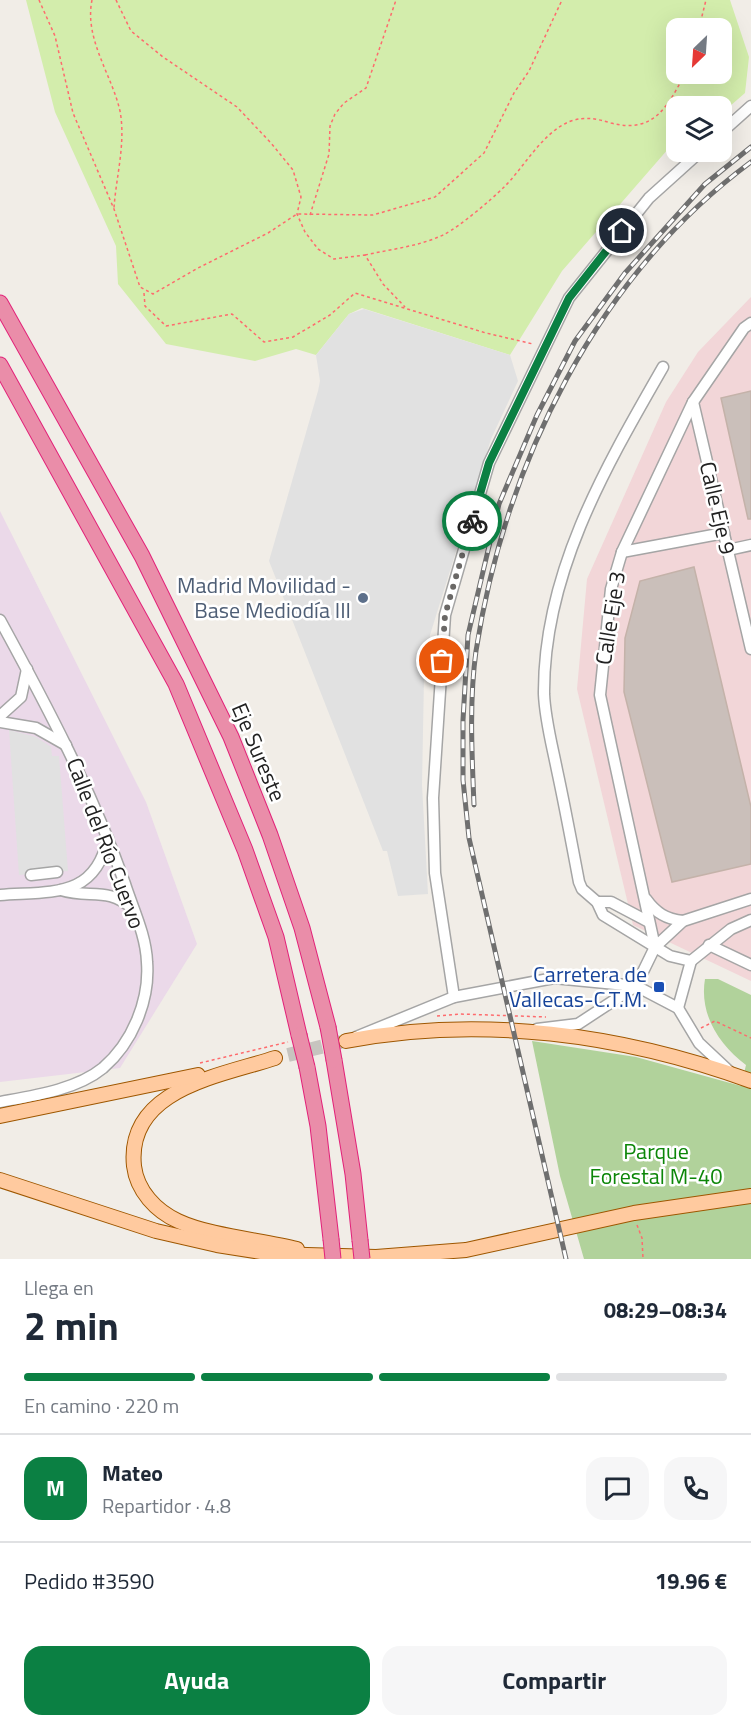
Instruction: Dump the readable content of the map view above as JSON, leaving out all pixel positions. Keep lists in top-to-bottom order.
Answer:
{
  "streets": {
    "highway": ["Eje Sureste"],
    "street": ["Calle Eje 9", "Calle Eje 3", "Calle del Río Cuervo"]
  },
  "crossings": [
    ["Calle Eje 9", "Calle Eje 3"]
  ],
  "parks": ["Parque Forestal M-40"],
  "places": {
    "other": ["Madrid Movilidad - Base Mediodía III"],
    "transit": ["Carretera de Vallecas-C.T.M."]
  },
  "north": "bottom left",
  "page": {
    "heading": ["2 min", "Llega en", "08:29–08:34"],
    "panel": [
      "Mateo",
      "Repartidor · 4.8",
      "Pedido #3590",
      "19.96 €"
    ],
    "bar": "En camino · 220 m",
    "round": "M",
    "buttons": ["Ayuda", "Compartir"]
  }
}
